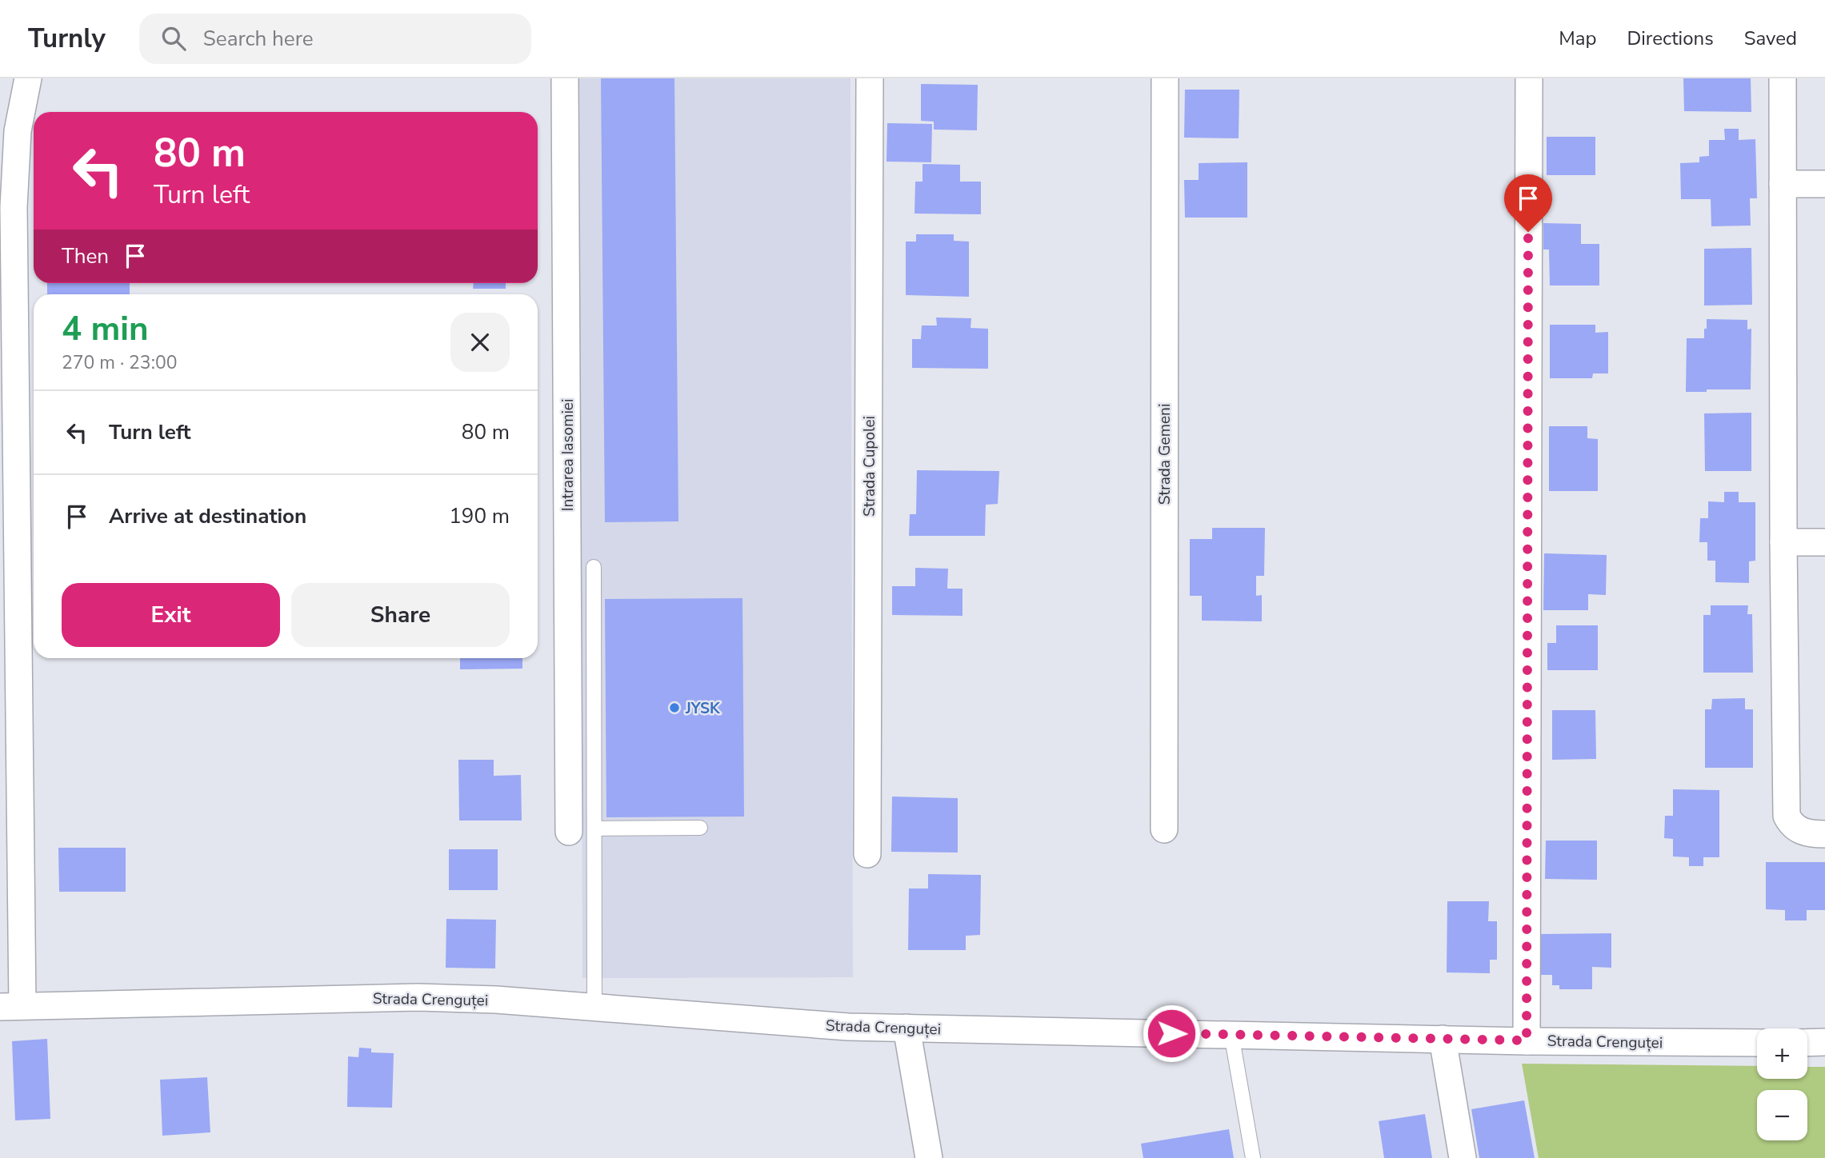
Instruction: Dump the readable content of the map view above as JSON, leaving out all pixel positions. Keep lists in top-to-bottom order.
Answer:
{
  "streets": {
    "street": [
      "Strada Gemeni",
      "Intrarea Iasomiei",
      "Strada Cupolei",
      "Strada Crenguței"
    ]
  },
  "places": ["JYSK"],
  "page": {
    "header": "Turnly",
    "search": "Search here",
    "nav": ["Map", "Directions", "Saved"],
    "turn": ["80 m", "Turn left"],
    "then": "Then",
    "heading": ["4 min", "270 m · 23:00"],
    "list": [
      {
        "name": "Turn left",
        "value": "80 m"
      },
      {
        "name": "Arrive at destination",
        "value": "190 m"
      }
    ],
    "buttons": ["Exit", "Share"],
    "map_buttons": ["+", "−"]
  }
}
